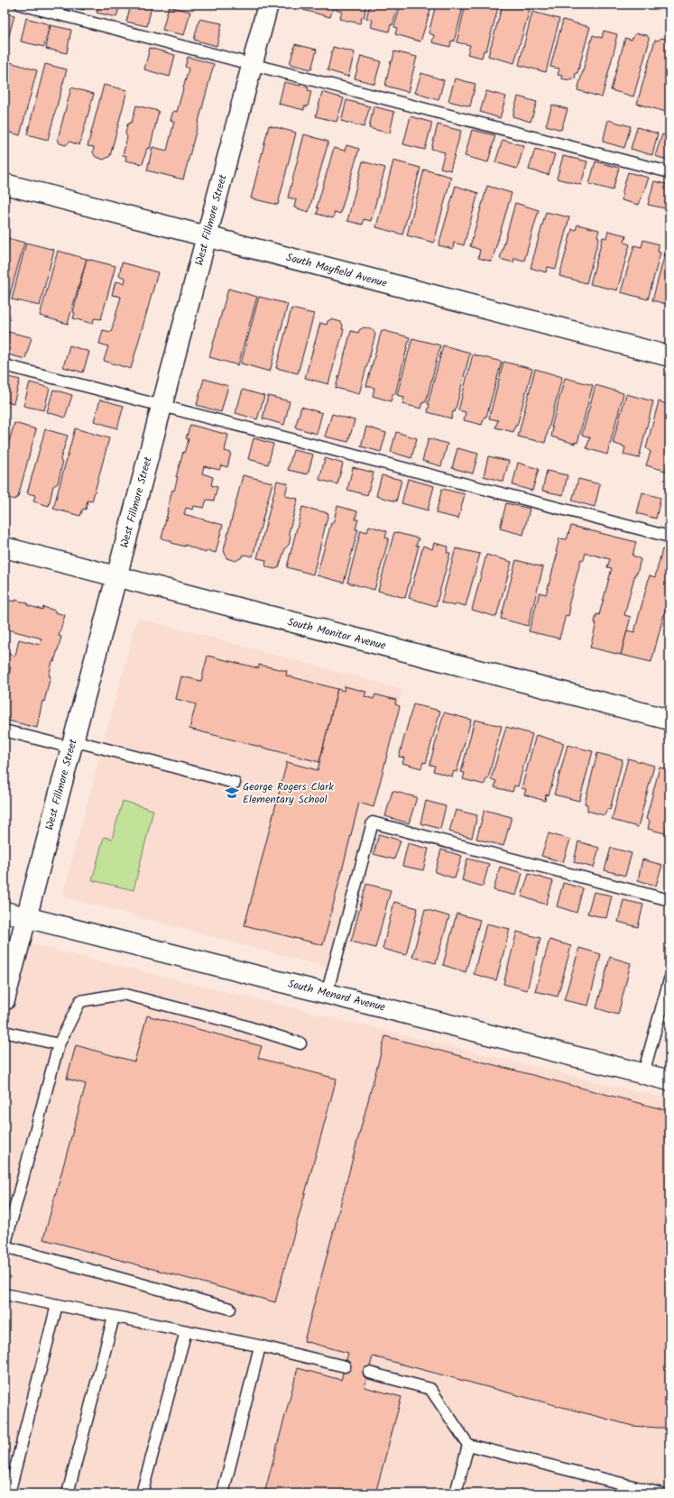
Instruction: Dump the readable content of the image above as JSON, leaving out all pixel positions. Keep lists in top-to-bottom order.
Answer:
{
  "streets": {
    "street": [
      "West Fillmore Street",
      "South Mayfield Avenue",
      "South Monitor Avenue",
      "South Menard Avenue"
    ]
  },
  "crossings": [
    ["West Fillmore Street", "South Mayfield Avenue"],
    ["West Fillmore Street", "South Monitor Avenue"],
    ["West Fillmore Street", "South Menard Avenue"]
  ],
  "places": {
    "school or university": ["George Rogers Clark Elementary School"]
  }
}
